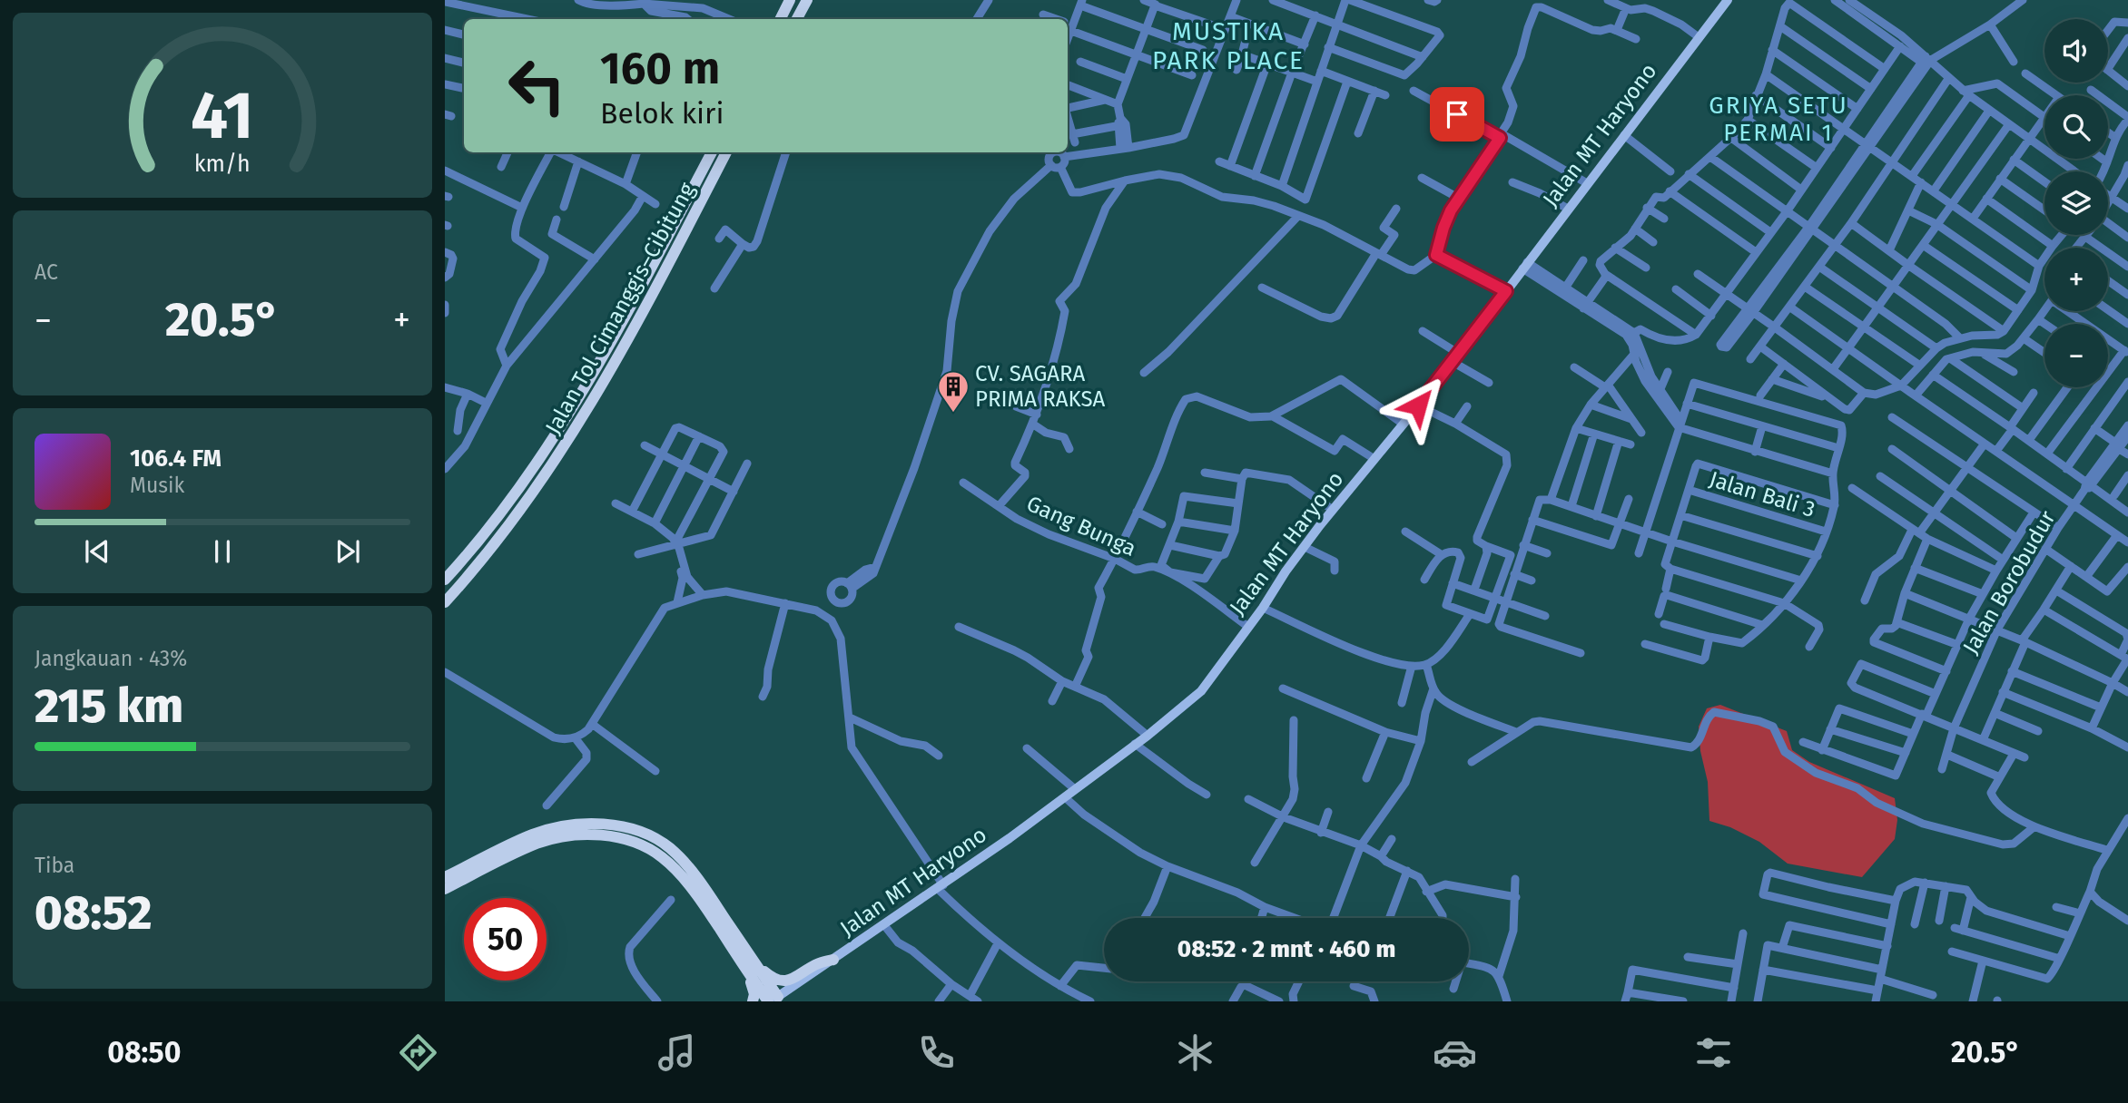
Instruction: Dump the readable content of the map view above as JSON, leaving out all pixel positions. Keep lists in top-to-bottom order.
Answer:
{
  "streets": {
    "highway": ["Jalan Tol Cimanggis–Cibitung"],
    "main road": ["Jalan MT Haryono"],
    "street": ["Jalan Bali 3", "Gang Bunga", "Jalan Borobudur"]
  },
  "crossings": [
    ["Jalan MT Haryono", "Gang Bunga"]
  ],
  "districts": ["MUSTIKA PARK PLACE", "GRIYA SETU PERMAI 1"],
  "places": {
    "building": ["CV. SAGARA PRIMA RAKSA"]
  },
  "page": {
    "map_buttons": ["+", "−"],
    "turn": ["160 m", "Belok kiri"],
    "tile": [
      "AC",
      ["Jangkauan · 43%", "215 km"],
      ["Tiba", "08:52"]
    ],
    "heat": ["−", "20.5°", "+"],
    "song": ["106.4 FM", "Musik"],
    "limit": "50",
    "trip": "08:52 · 2 mnt · 460 m",
    "tabs": ["08:50", "20.5°"],
    "gauge": ["41", "km/h"]
  }
}
